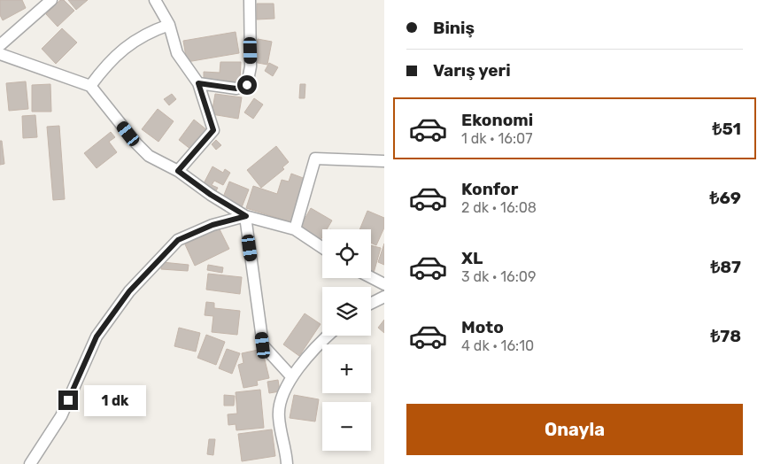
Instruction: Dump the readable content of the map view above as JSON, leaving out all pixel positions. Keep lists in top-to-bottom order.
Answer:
{
  "page": {
    "banner": ["Biniş", "Varış yeri"],
    "list": [
      {
        "name": "Ekonomi",
        "note": "1 dk · 16:07",
        "value": "₺51"
      },
      {
        "name": "Konfor",
        "note": "2 dk · 16:08",
        "value": "₺69"
      },
      {
        "name": "XL",
        "note": "3 dk · 16:09",
        "value": "₺87"
      },
      {
        "name": "Moto",
        "note": "4 dk · 16:10",
        "value": "₺78"
      }
    ],
    "map_buttons": ["+", "−"],
    "bubble": "1 dk",
    "buttons": "Onayla"
  }
}
